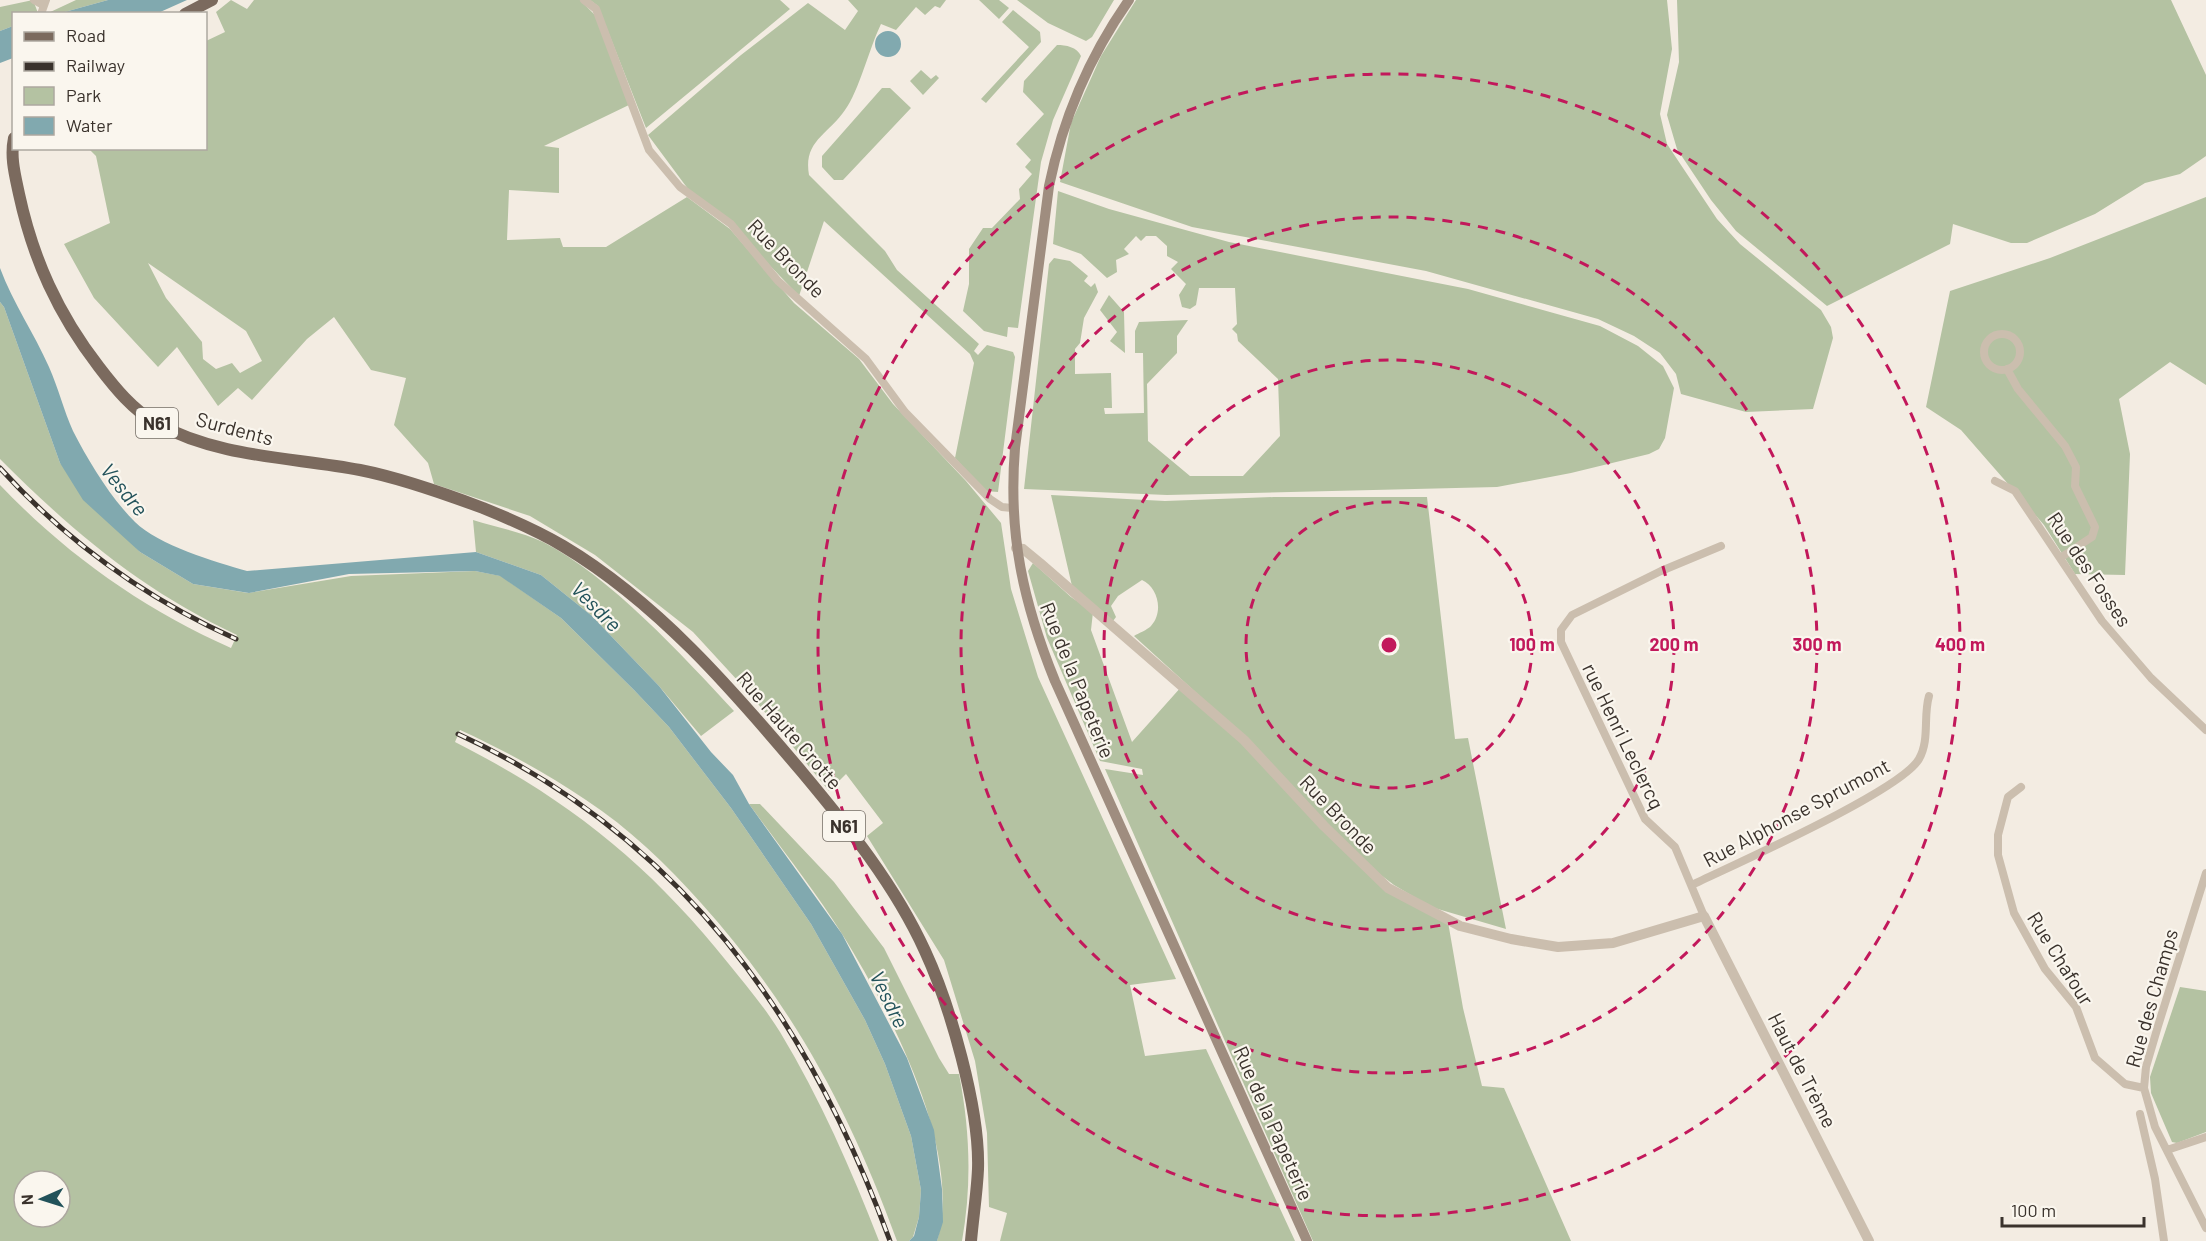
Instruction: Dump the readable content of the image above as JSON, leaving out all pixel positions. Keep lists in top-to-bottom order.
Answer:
{
  "streets": {
    "main road": [
      "N61",
      "Surdents",
      "Rue de la Papeterie",
      "Rue Haute Crotte"
    ],
    "street": [
      "Rue Bronde",
      "Rue des Fosses",
      "rue Henri Leclercq",
      "Rue Alphonse Sprumont",
      "Rue Chafour",
      "Rue des Champs",
      "Haut de Trème"
    ]
  },
  "crossings": [
    ["Rue Bronde", "Rue de la Papeterie"],
    ["Rue Bronde", "rue Henri Leclercq"],
    ["Rue Bronde", "Haut de Trème"],
    ["Surdents", "Rue Haute Crotte"],
    ["rue Henri Leclercq", "Rue Alphonse Sprumont"],
    ["rue Henri Leclercq", "Haut de Trème"],
    ["Rue Chafour", "Rue des Champs"]
  ],
  "water": ["Vesdre"],
  "legend": [
    "Road",
    "Railway",
    "Park",
    "Water"
  ],
  "scale_bar": "100 m",
  "north": "left",
  "rings": [
    "100 m",
    "200 m",
    "300 m",
    "400 m"
  ]
}
